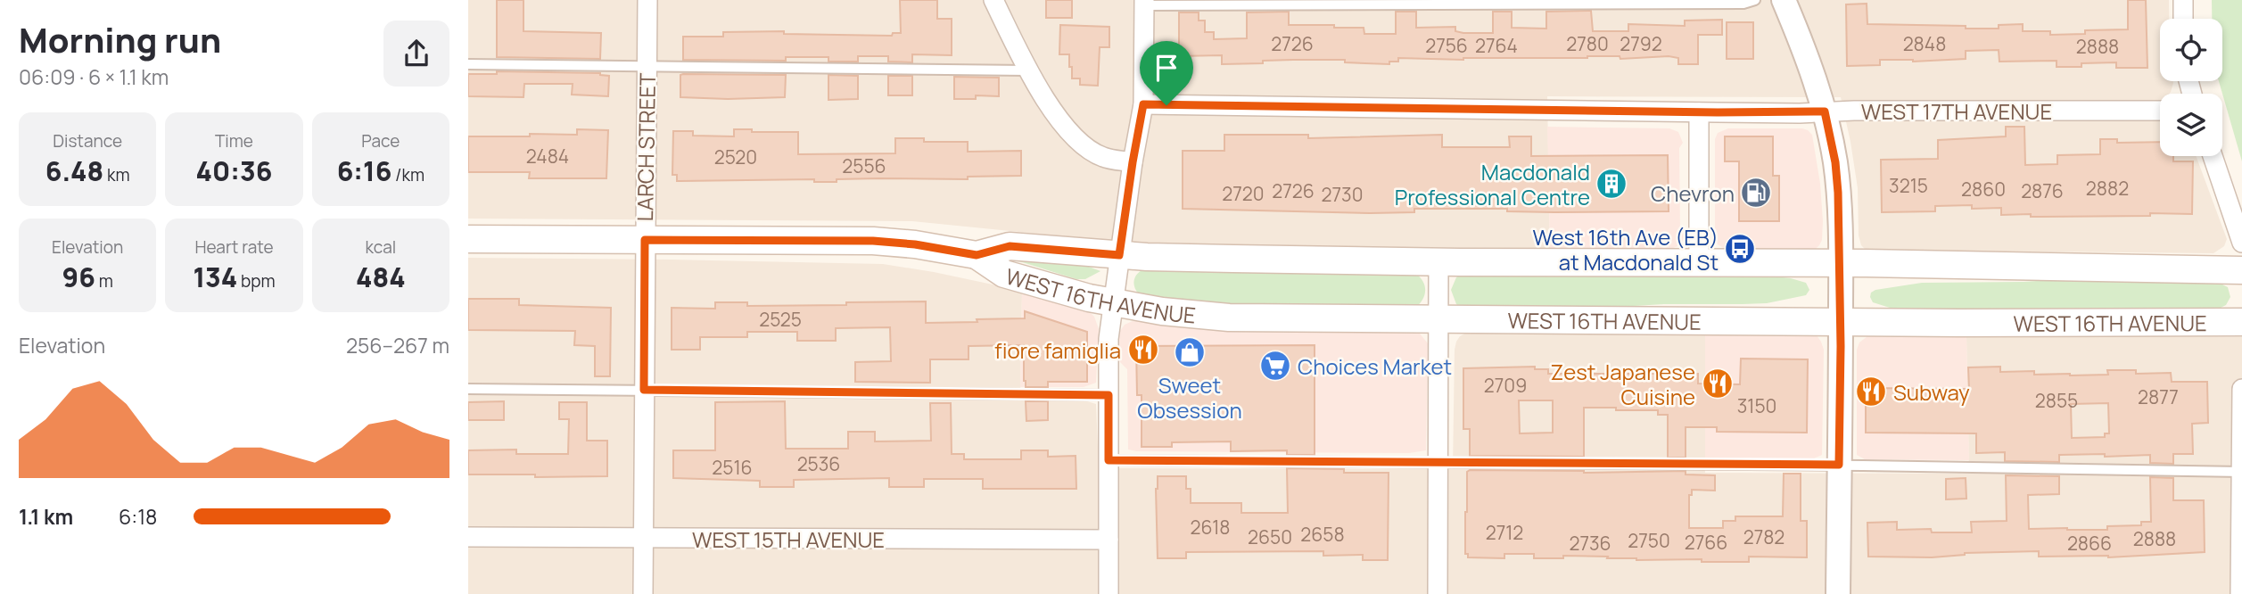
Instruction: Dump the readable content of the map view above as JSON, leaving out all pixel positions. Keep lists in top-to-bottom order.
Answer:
{
  "streets": {
    "main road": ["WEST 16TH AVENUE"],
    "street": ["WEST 17TH AVENUE", "LARCH STREET", "WEST 15TH AVENUE"]
  },
  "crossings": [
    ["LARCH STREET", "WEST 16TH AVENUE"],
    ["LARCH STREET", "WEST 15TH AVENUE"]
  ],
  "places": {
    "building": ["Macdonald Professional Centre"],
    "fuel station": ["Chevron"],
    "bus stop": ["West 16th Ave (EB) at Macdonald St"],
    "restaurant": ["fiore famiglia", "Zest Japanese Cuisine", "Subway"],
    "shop": ["Sweet Obsession"],
    "supermarket": ["Choices Market"]
  },
  "house_numbers": [
    "2726",
    "2780",
    "2792",
    "2848",
    "2756",
    "2764",
    "2888",
    "2484",
    "2520",
    "2556",
    "3215",
    "2882",
    "2860",
    "2726",
    "2876",
    "2720",
    "2730",
    "2525",
    "2709",
    "2877",
    "2855",
    "3150",
    "2536",
    "2516",
    "2618",
    "2712",
    "2658",
    "2650",
    "2782",
    "2888",
    "2750",
    "2766",
    "2736",
    "2866"
  ],
  "page": {
    "heading": ["Morning run", "06:09 · 6 × 1.1 km"],
    "stats": [
      ["Distance", "6.48 km"],
      ["Time", "40:36"],
      ["Pace", "6:16 /km"],
      ["Elevation", "96 m"],
      ["Heart rate", "134 bpm"],
      ["kcal", "484"]
    ],
    "chart": ["Elevation", "256–267 m"],
    "list": [
      {
        "name": "1.1 km",
        "note": "6:18"
      }
    ]
  }
}
